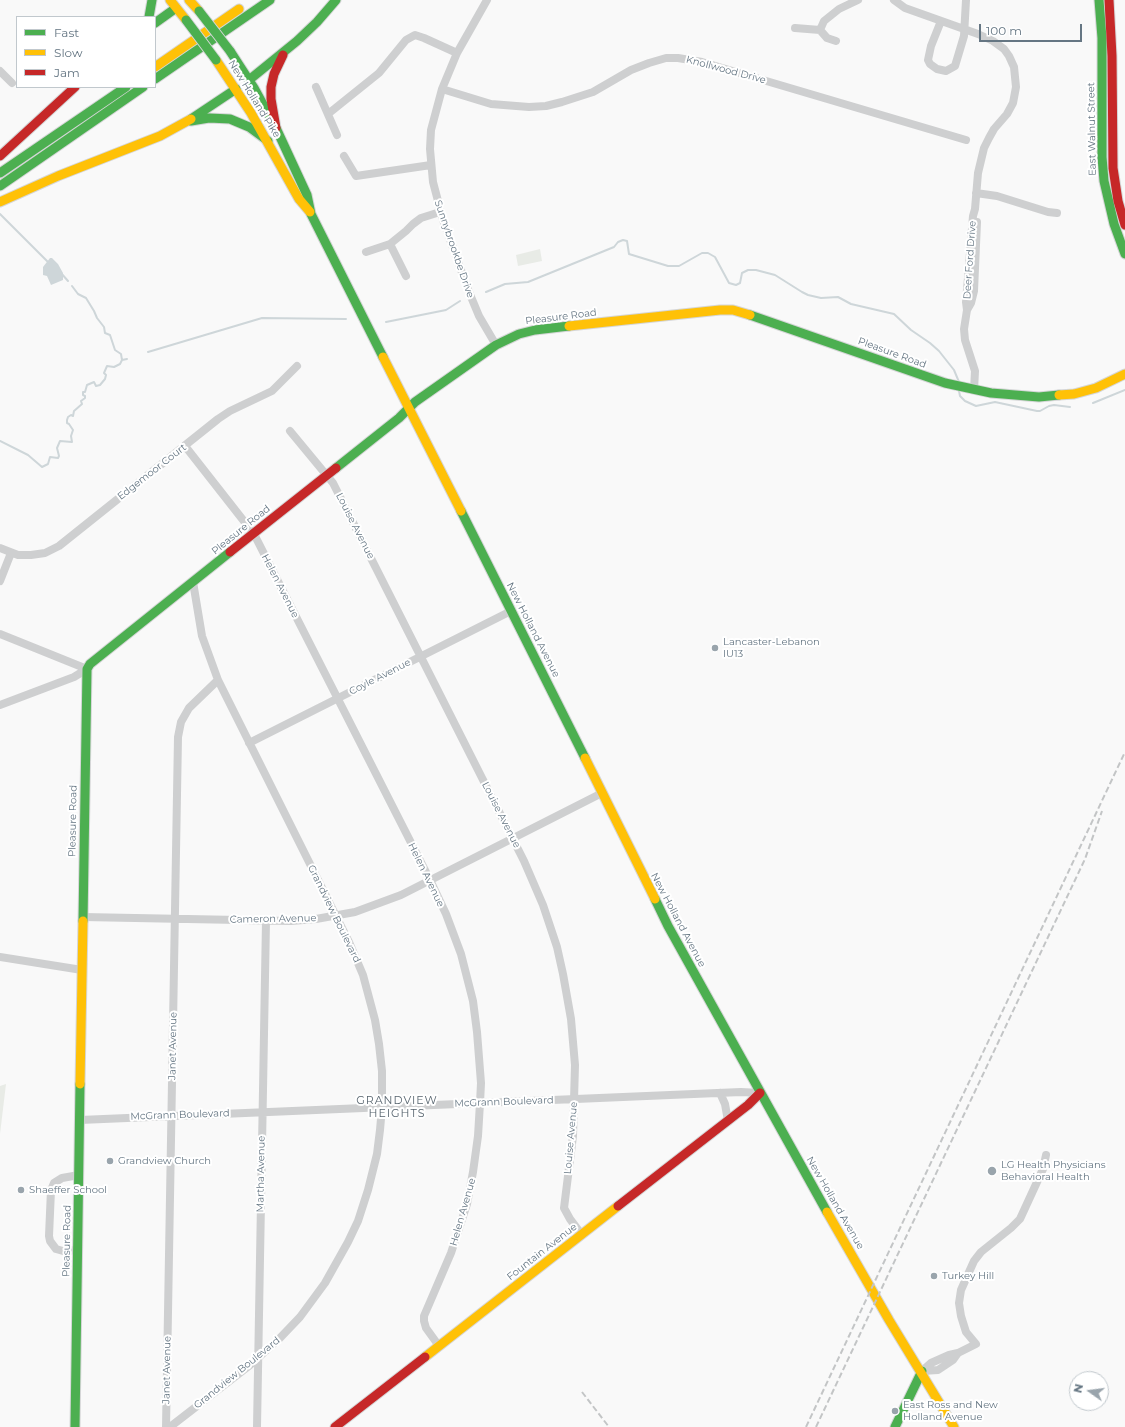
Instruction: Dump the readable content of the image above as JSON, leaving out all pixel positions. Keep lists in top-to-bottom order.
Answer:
{
  "streets": {
    "main road": [
      "New Holland Pike",
      "East Walnut Street",
      "Pleasure Road",
      "New Holland Avenue",
      "Fountain Avenue"
    ],
    "street": [
      "Knollwood Drive",
      "Sunnybrookbe Drive",
      "Deer Ford Drive",
      "Edgemoor Court",
      "Louise Avenue",
      "Helen Avenue",
      "Coyle Avenue",
      "Grandview Boulevard",
      "Cameron Avenue",
      "Janet Avenue",
      "McGrann Boulevard",
      "Martha Avenue"
    ]
  },
  "crossings": [
    ["Knollwood Drive", "Sunnybrookbe Drive"],
    ["New Holland Pike", "Pleasure Road"],
    ["New Holland Pike", "New Holland Avenue"],
    ["Sunnybrookbe Drive", "Pleasure Road"],
    ["Deer Ford Drive", "Pleasure Road"],
    ["Pleasure Road", "Louise Avenue"],
    ["Pleasure Road", "Helen Avenue"],
    ["Pleasure Road", "New Holland Avenue"],
    ["Pleasure Road", "Grandview Boulevard"],
    ["Pleasure Road", "Cameron Avenue"],
    ["Pleasure Road", "McGrann Boulevard"],
    ["Edgemoor Court", "Helen Avenue"],
    ["Louise Avenue", "Coyle Avenue"],
    ["Louise Avenue", "Cameron Avenue"],
    ["Louise Avenue", "McGrann Boulevard"],
    ["Louise Avenue", "Fountain Avenue"],
    ["Helen Avenue", "Coyle Avenue"],
    ["Helen Avenue", "Cameron Avenue"],
    ["Helen Avenue", "McGrann Boulevard"],
    ["Helen Avenue", "Fountain Avenue"],
    ["New Holland Avenue", "Coyle Avenue"],
    ["New Holland Avenue", "Cameron Avenue"],
    ["New Holland Avenue", "McGrann Boulevard"],
    ["New Holland Avenue", "Fountain Avenue"],
    ["Coyle Avenue", "Grandview Boulevard"],
    ["Grandview Boulevard", "Cameron Avenue"],
    ["Grandview Boulevard", "Janet Avenue"],
    ["Grandview Boulevard", "McGrann Boulevard"],
    ["Grandview Boulevard", "Martha Avenue"],
    ["Cameron Avenue", "Janet Avenue"],
    ["Cameron Avenue", "Martha Avenue"],
    ["Janet Avenue", "McGrann Boulevard"],
    ["McGrann Boulevard", "Martha Avenue"],
    ["McGrann Boulevard", "Fountain Avenue"]
  ],
  "districts": ["GRANDVIEW HEIGHTS"],
  "places": [
    "Lancaster-Lebanon IU13",
    "Grandview Church",
    "LG Health Physicians Behavioral Health",
    "Shaeffer School",
    "Turkey Hill",
    "East Ross and New Holland Avenue"
  ],
  "legend": ["Fast", "Slow", "Jam"],
  "scale_bar": "100 m",
  "north": "left"
}
